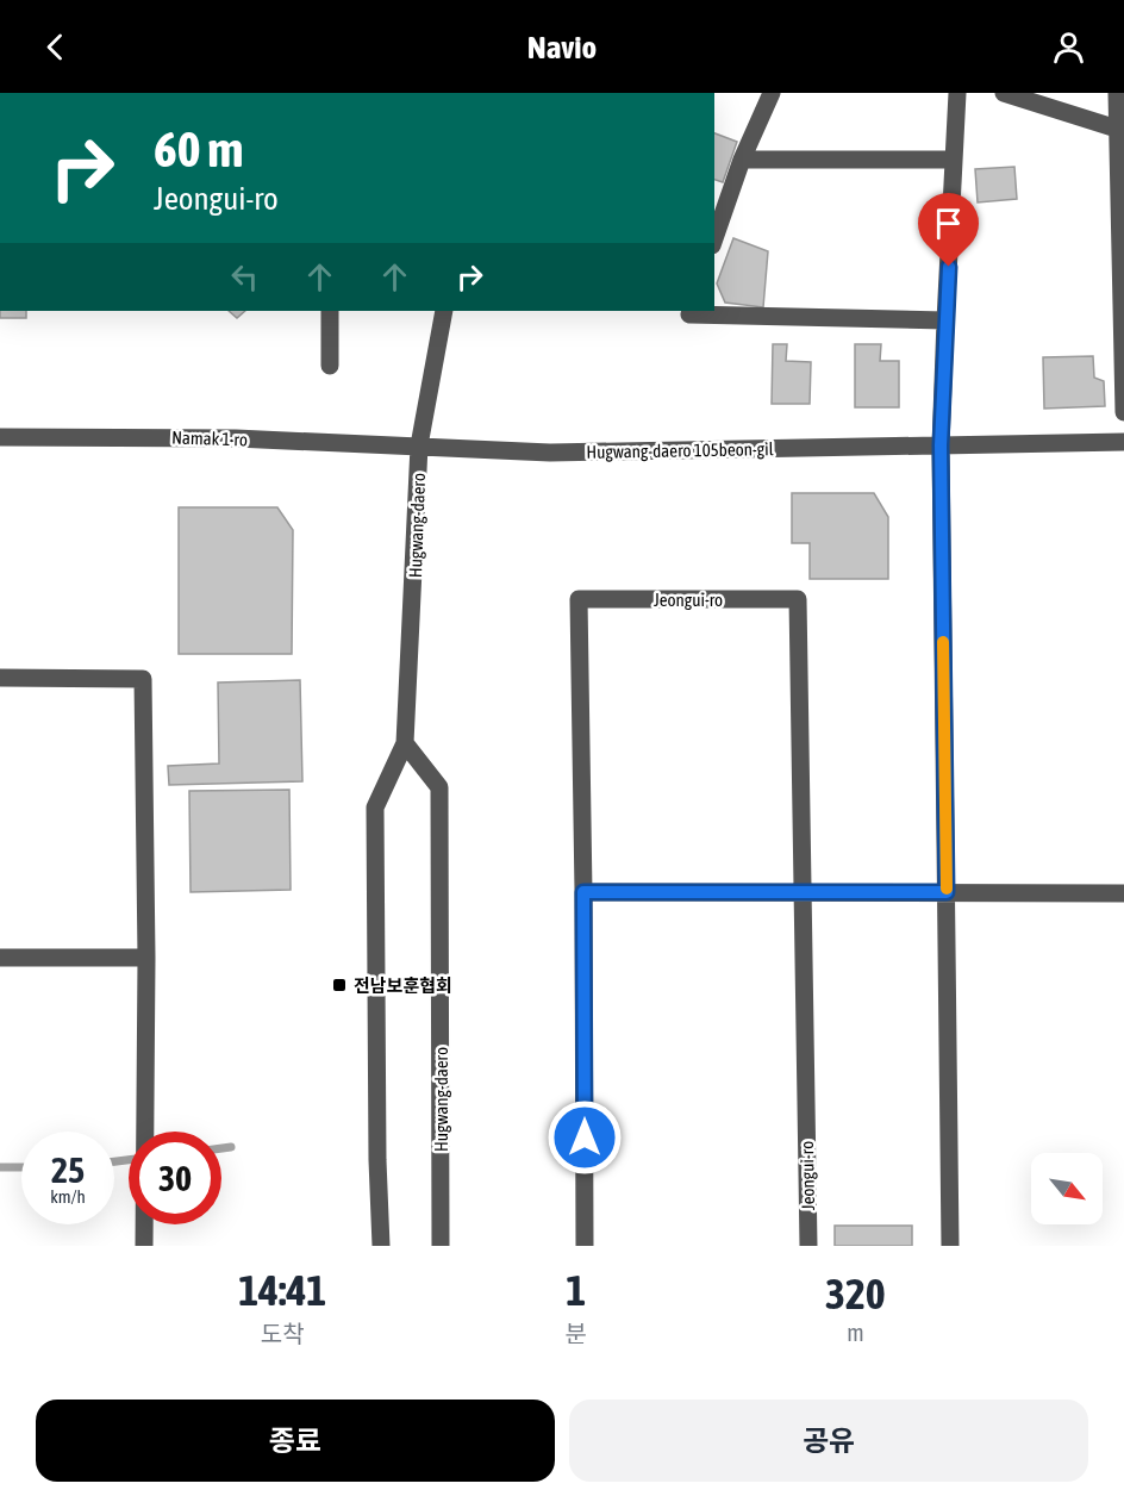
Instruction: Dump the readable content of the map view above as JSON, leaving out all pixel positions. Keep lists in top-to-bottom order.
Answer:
{
  "streets": {
    "street": [
      "Namak 1-ro",
      "Hugwang-daero 105beon-gil",
      "Hugwang-daero",
      "Jeongui-ro"
    ]
  },
  "crossings": [
    ["Namak 1-ro", "Hugwang-daero 105beon-gil"],
    ["Namak 1-ro", "Hugwang-daero"],
    ["Hugwang-daero 105beon-gil", "Hugwang-daero"]
  ],
  "places": {
    "transit": ["전남보훈협회"]
  },
  "north": "bottom right",
  "page": {
    "header": "Navio",
    "turn": ["60 m", "Jeongui-ro"],
    "speed": "25 km/h",
    "limit": "30",
    "eta": [
      "14:41",
      "도착",
      "1",
      "분",
      "320",
      "m"
    ],
    "buttons": ["종료", "공유"]
  }
}
